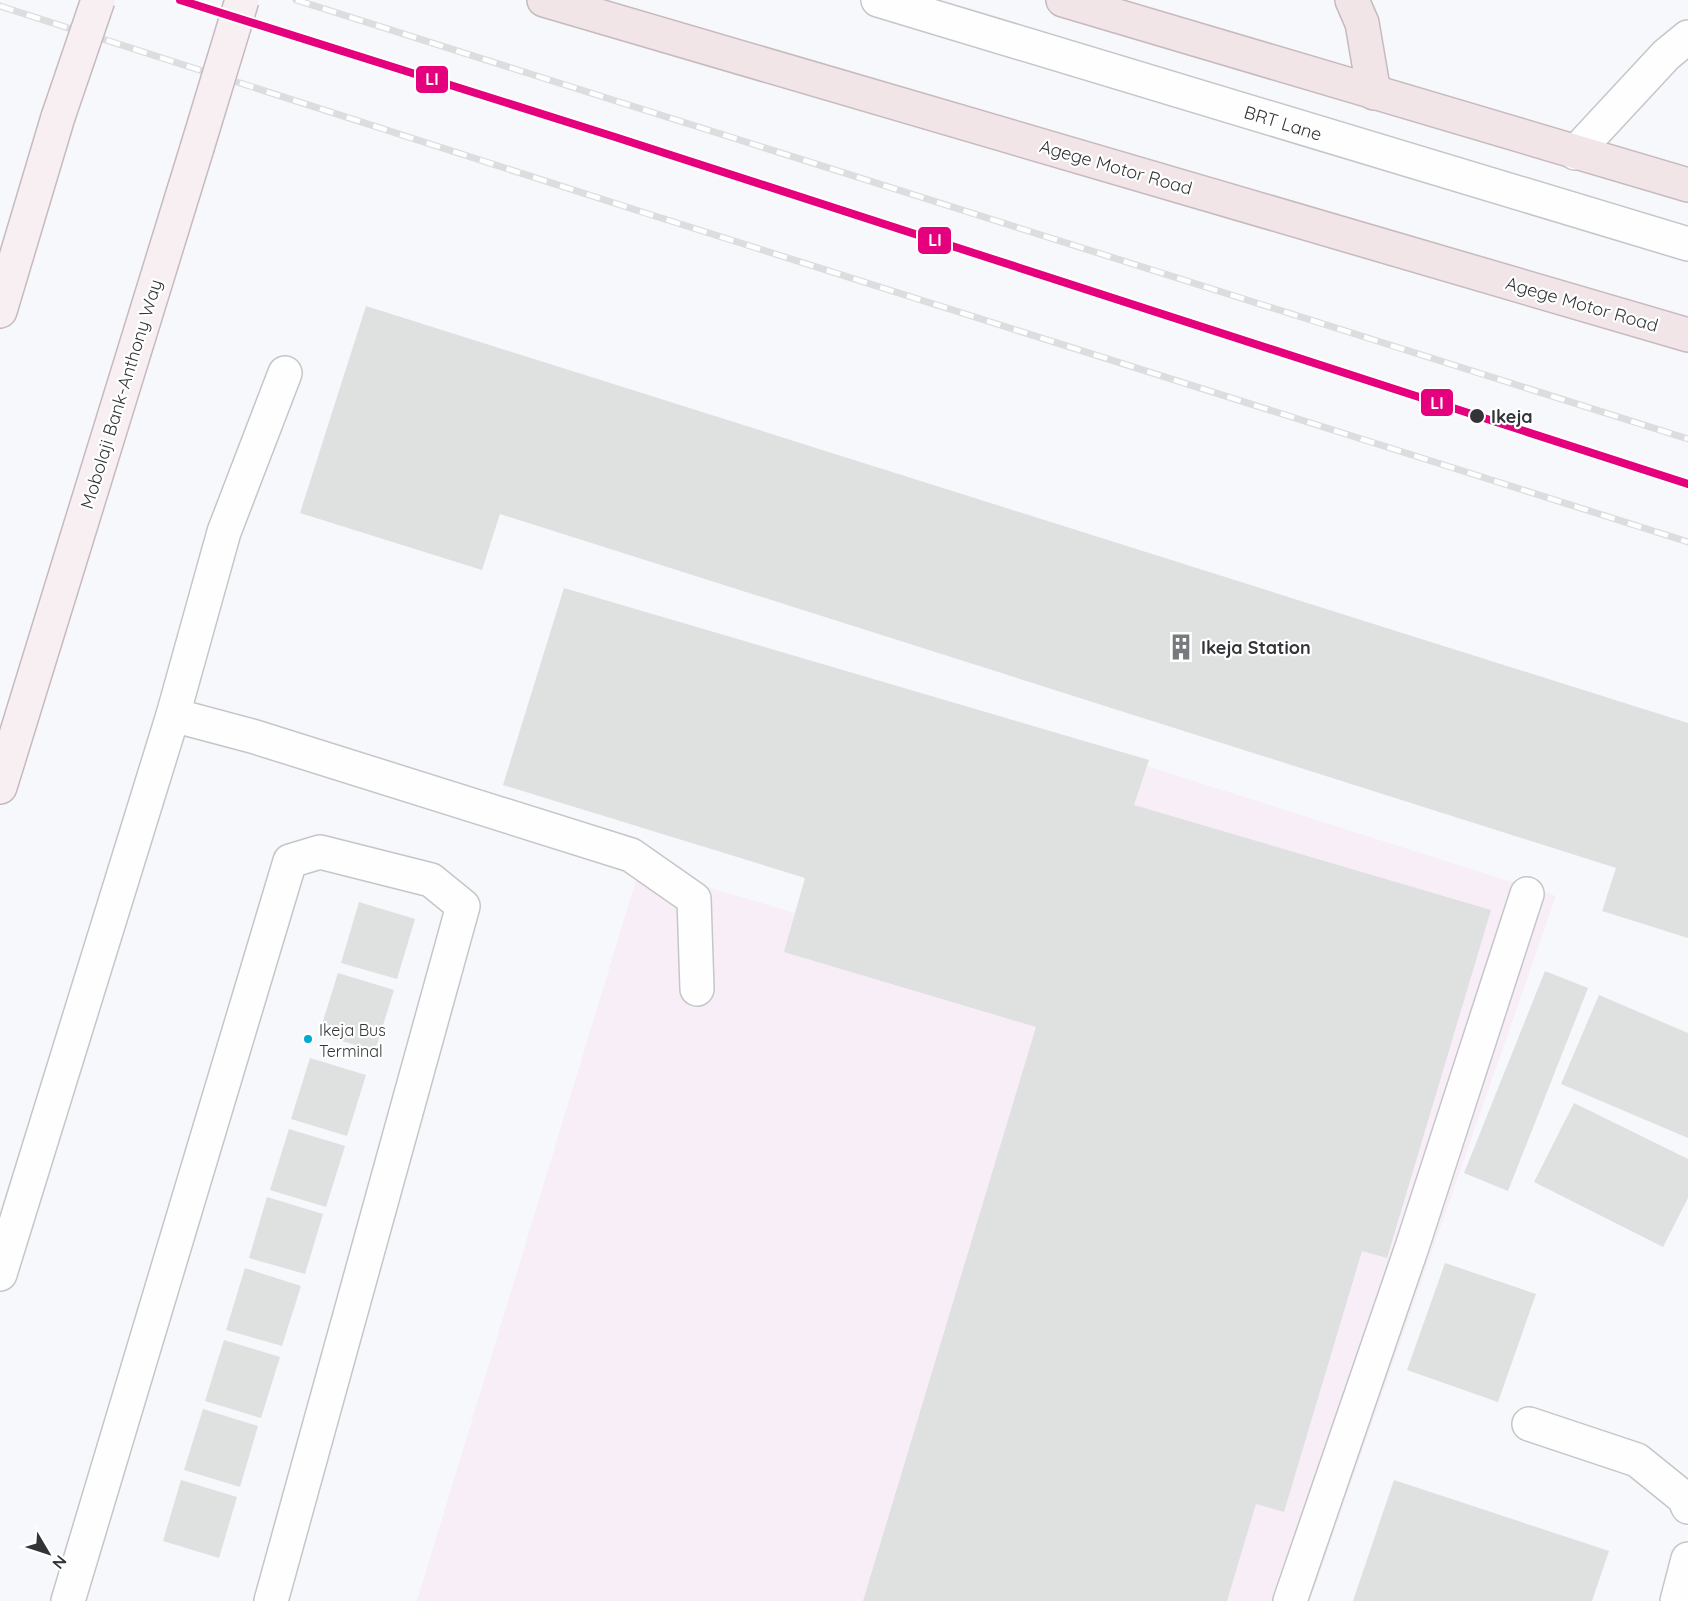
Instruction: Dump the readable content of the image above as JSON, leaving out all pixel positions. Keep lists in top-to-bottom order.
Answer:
{
  "streets": {
    "highway": ["Agege Motor Road"],
    "main road": ["Mobolaji Bank-Anthony Way"],
    "lane": ["BRT Lane"]
  },
  "places": {
    "other": ["Ikeja", "Ikeja Bus Terminal"],
    "building": ["Ikeja Station"]
  },
  "lines": ["transit line LI"],
  "north": "bottom right"
}
